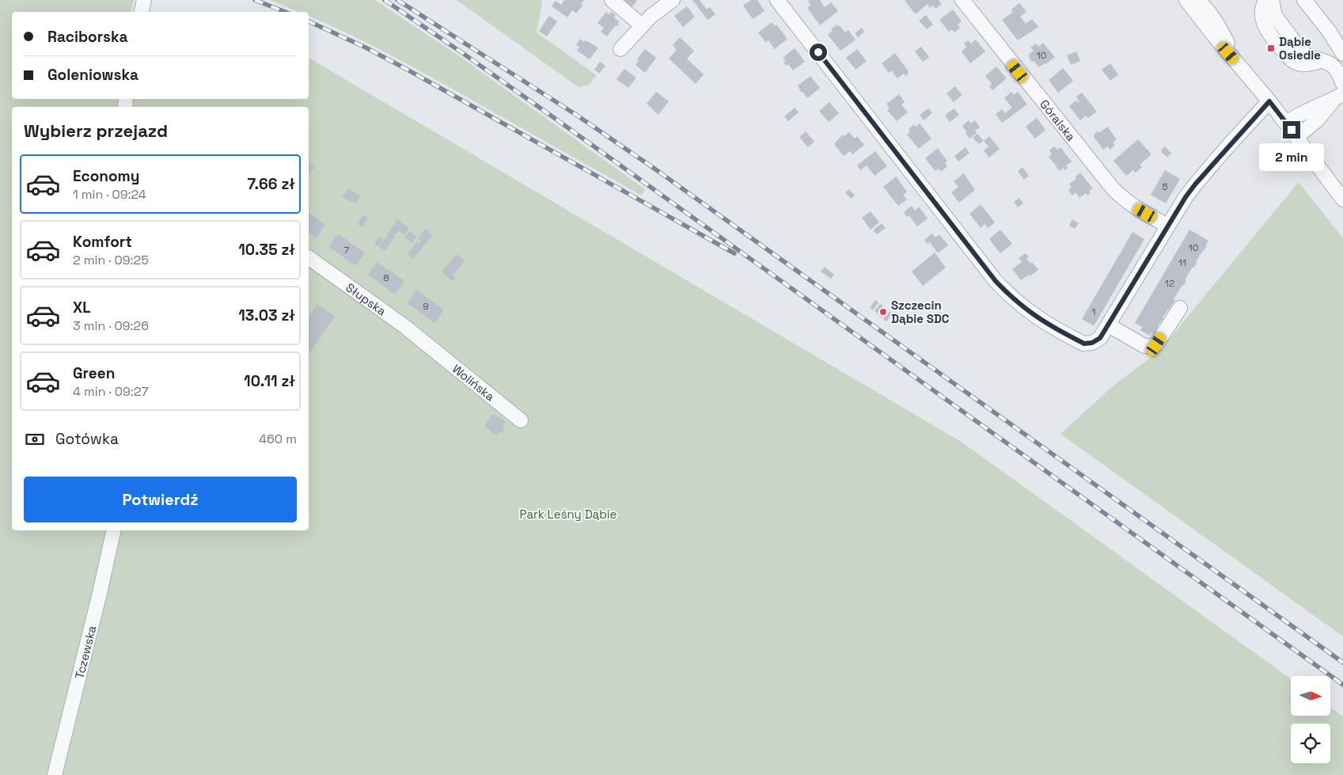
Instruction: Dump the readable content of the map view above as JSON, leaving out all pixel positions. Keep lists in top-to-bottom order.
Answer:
{
  "streets": {
    "street": [
      "Góralska",
      "Słupska",
      "Wolińska",
      "Tczewska"
    ]
  },
  "crossings": [
    ["Słupska", "Wolińska"]
  ],
  "parks": ["Park Leśny Dąbie"],
  "places": {
    "transit": ["Dąbie Osiedle"],
    "other": ["Szczecin Dąbie SDC"]
  },
  "house_numbers": [
    "10",
    "5",
    "10",
    "7",
    "11",
    "8",
    "12",
    "9",
    "1"
  ],
  "north": "right",
  "page": {
    "banner": ["Raciborska", "Goleniowska"],
    "heading": "Wybierz przejazd",
    "bubble": "2 min",
    "list": [
      {
        "name": "Economy",
        "note": "1 min · 09:24",
        "value": "7.66 zł"
      },
      {
        "name": "Komfort",
        "note": "2 min · 09:25",
        "value": "10.35 zł"
      },
      {
        "name": "XL",
        "note": "3 min · 09:26",
        "value": "13.03 zł"
      },
      {
        "name": "Green",
        "note": "4 min · 09:27",
        "value": "10.11 zł"
      }
    ],
    "pay": ["Gotówka", "460 m"],
    "buttons": "Potwierdź"
  }
}
